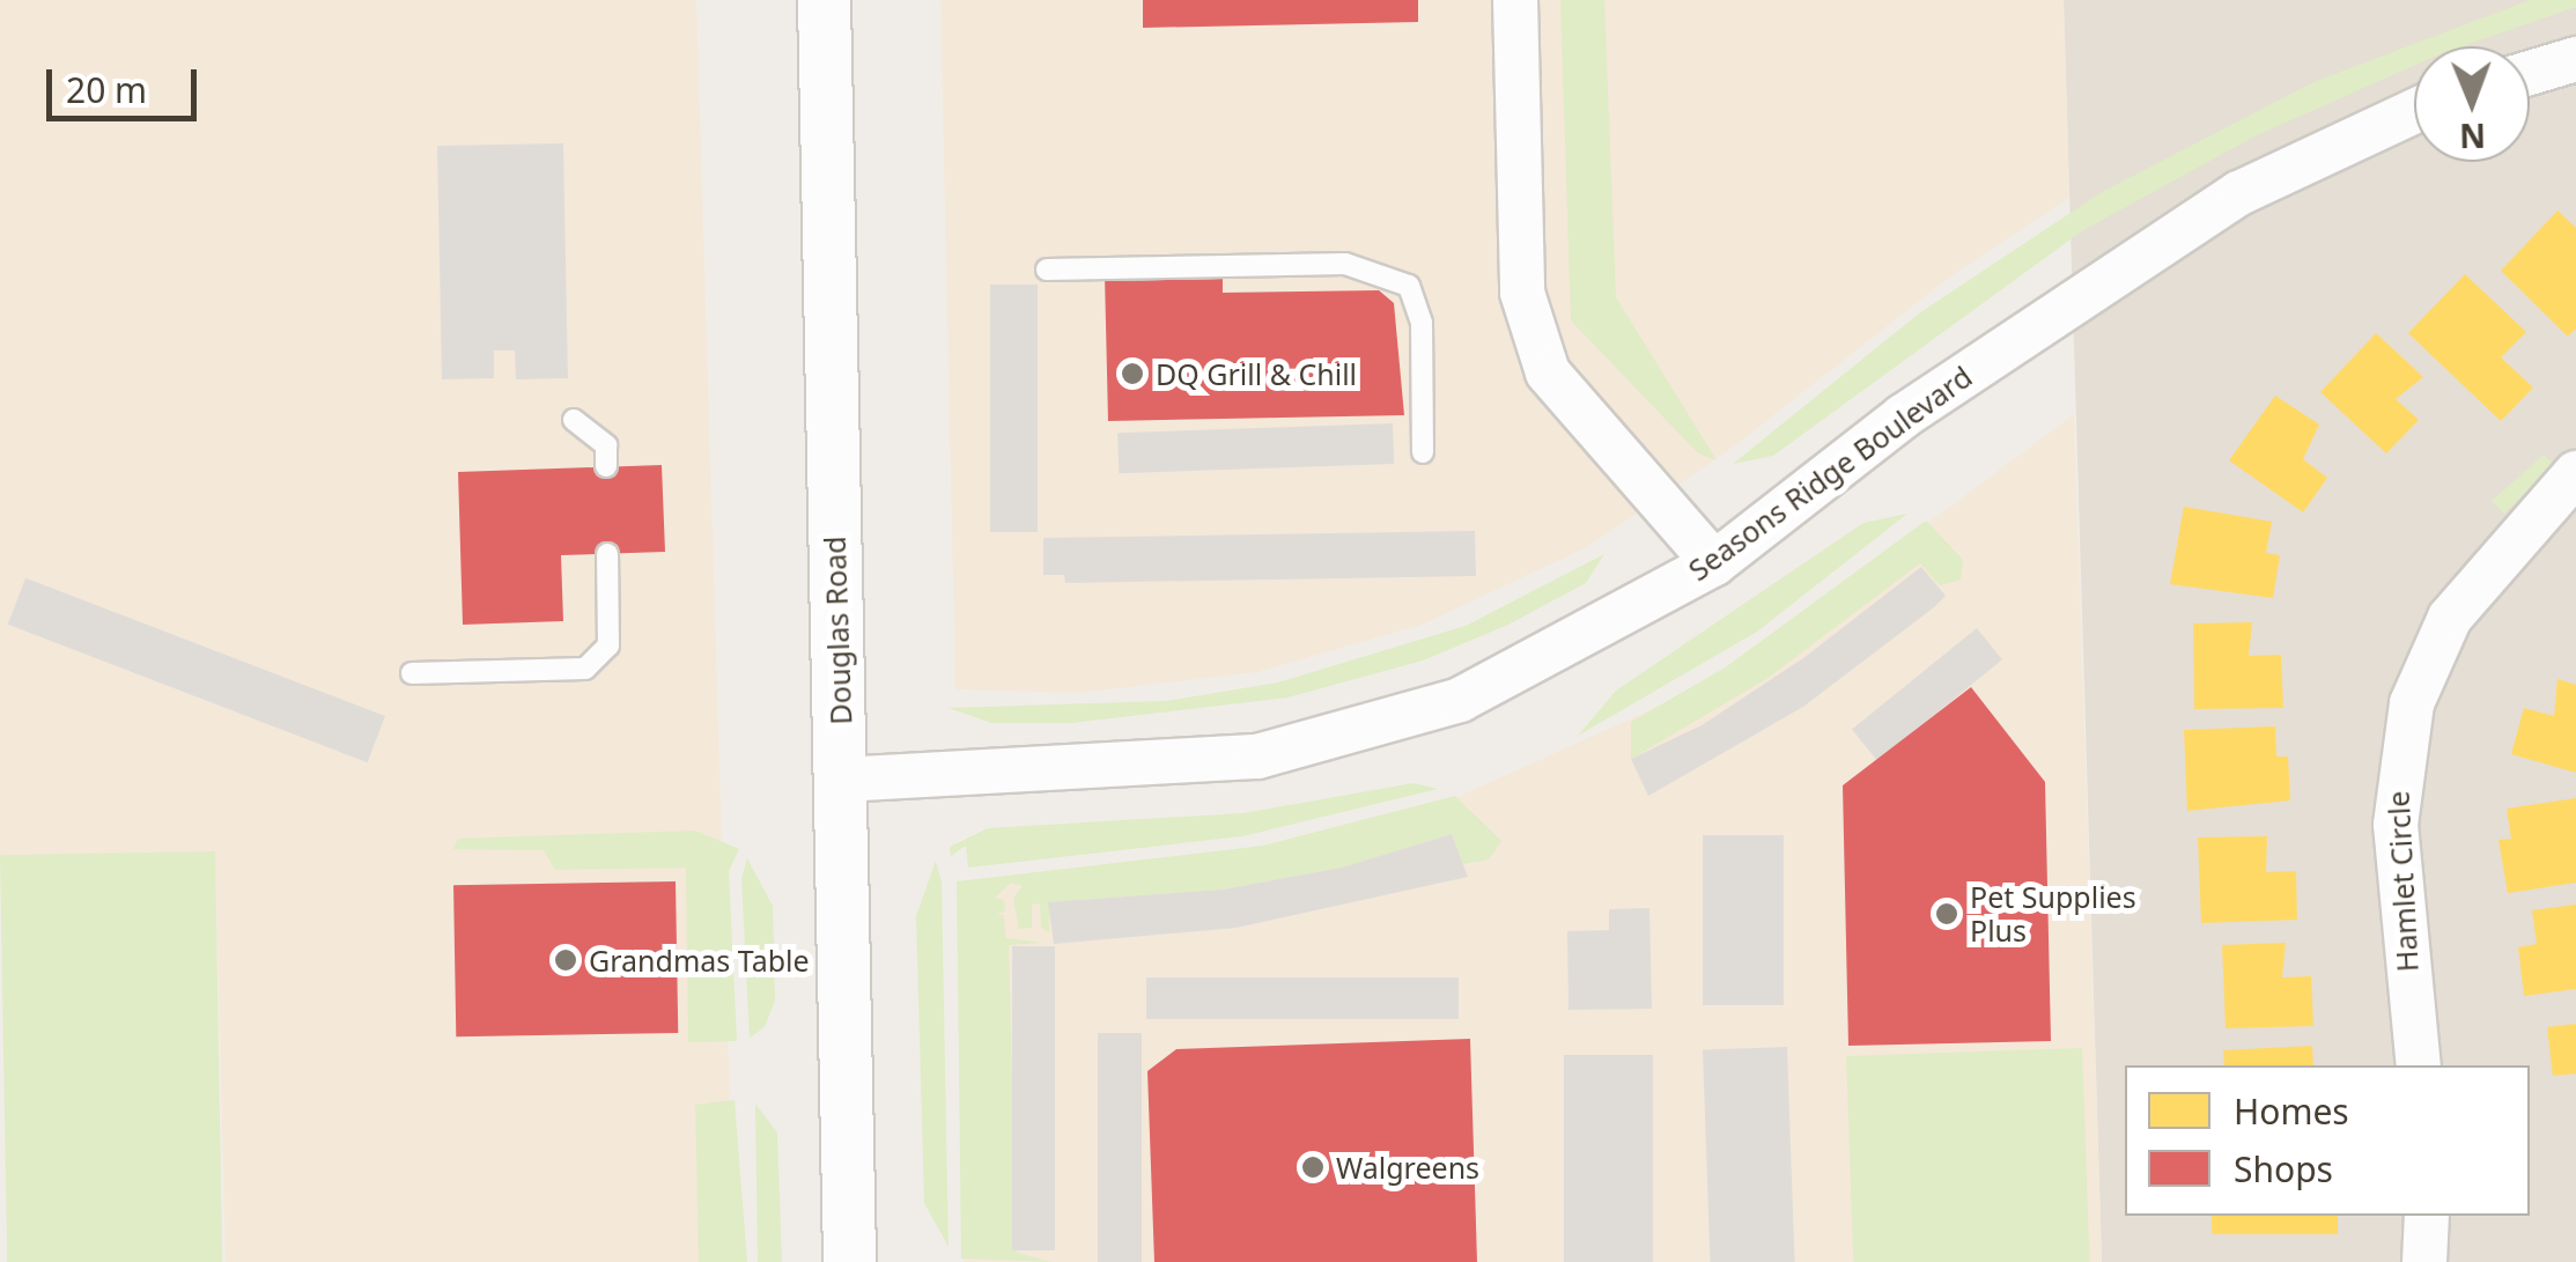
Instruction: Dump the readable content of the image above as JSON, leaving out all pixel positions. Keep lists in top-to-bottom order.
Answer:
{
  "streets": {
    "street": ["Seasons Ridge Boulevard", "Douglas Road", "Hamlet Circle"]
  },
  "crossings": [
    ["Seasons Ridge Boulevard", "Douglas Road"]
  ],
  "places": [
    "DQ Grill & Chill",
    "Pet Supplies Plus",
    "Grandmas Table",
    "Walgreens"
  ],
  "legend": ["Homes", "Shops"],
  "scale_bar": "20 m",
  "north": "bottom"
}
